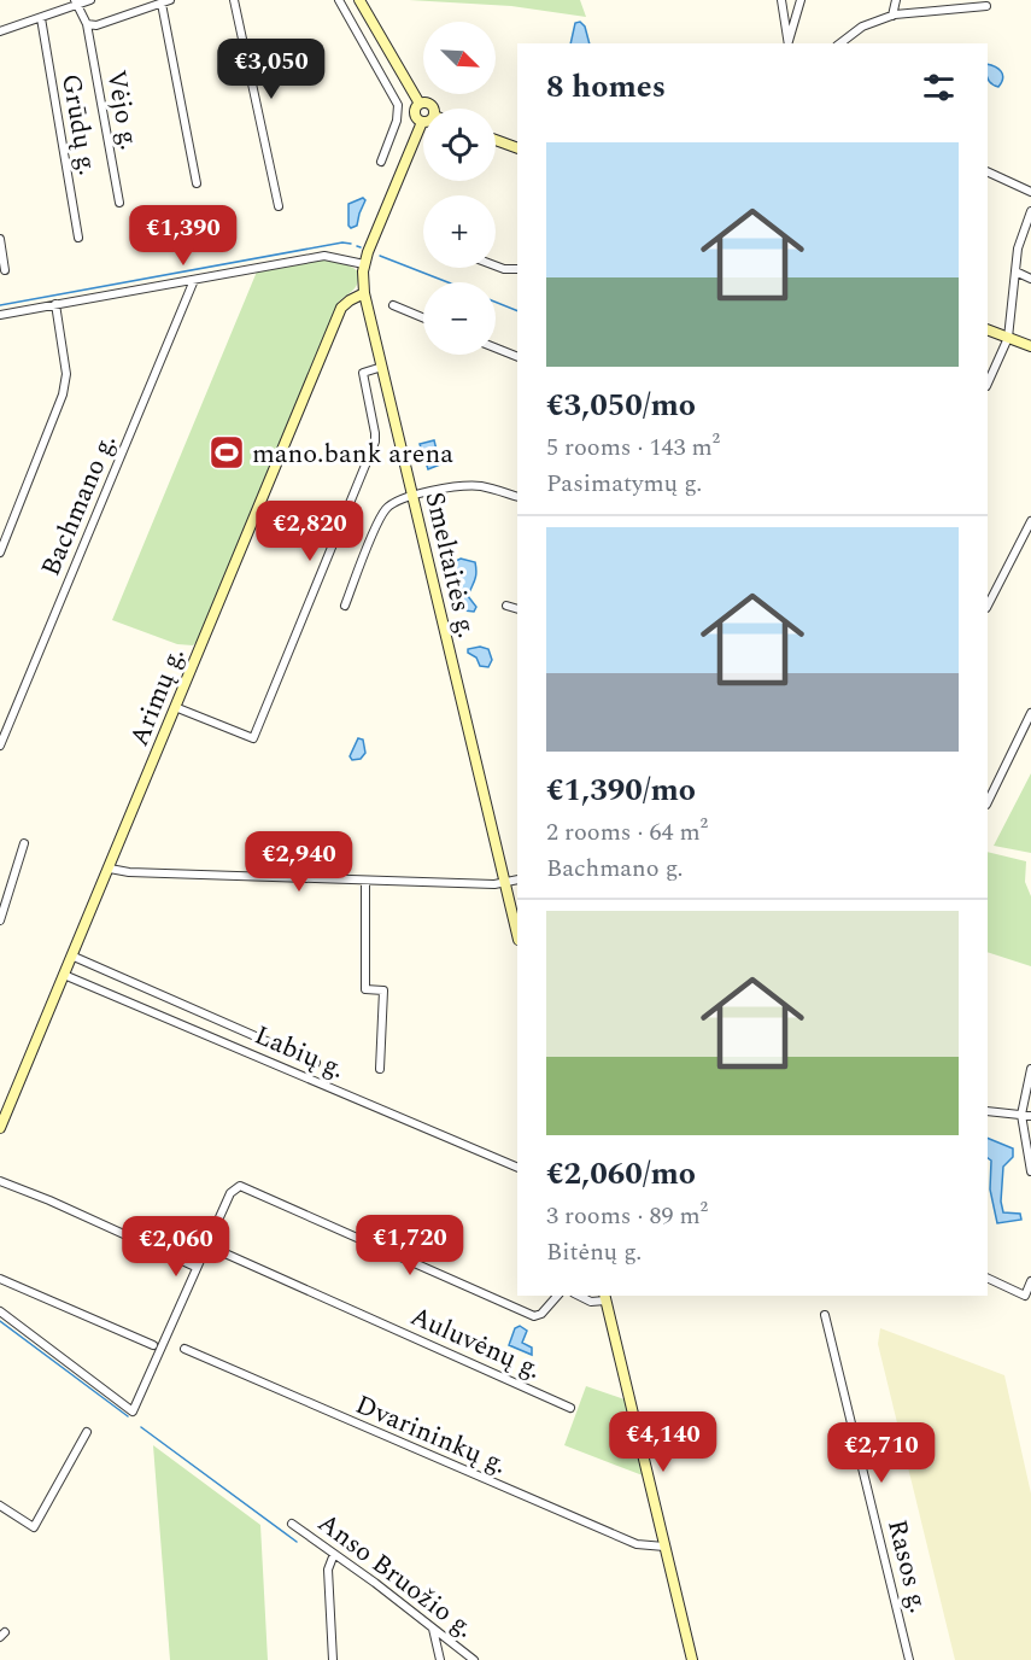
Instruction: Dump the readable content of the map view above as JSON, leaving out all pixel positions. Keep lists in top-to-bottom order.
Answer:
{
  "streets": {
    "main road": ["Smeltaitės g.", "Arimų g."],
    "street": [
      "Vėjo g.",
      "Grūdų g.",
      "Bachmano g.",
      "Labių g.",
      "Auluvėnų g.",
      "Dvarininkų g.",
      "Rasos g.",
      "Anso Bruožio g."
    ]
  },
  "crossings": [
    ["Smeltaitės g.", "Arimų g."],
    ["Arimų g.", "Labių g."]
  ],
  "places": {
    "sports": ["mano.bank arena"]
  },
  "north": "bottom right",
  "page": {
    "map_buttons": ["+", "−"],
    "price": [
      "€3,050",
      "€1,390",
      "€2,820",
      "€2,940",
      "€1,720",
      "€2,060",
      "€4,140",
      "€2,710"
    ],
    "heading": "8 homes",
    "list": [
      {
        "name": "€3,050/mo",
        "note": "5 rooms · 143 m² · Pasimatymų g."
      },
      {
        "name": "€1,390/mo",
        "note": "2 rooms · 64 m² · Bachmano g."
      },
      {
        "name": "€2,060/mo",
        "note": "3 rooms · 89 m² · Bitėnų g."
      }
    ]
  }
}
